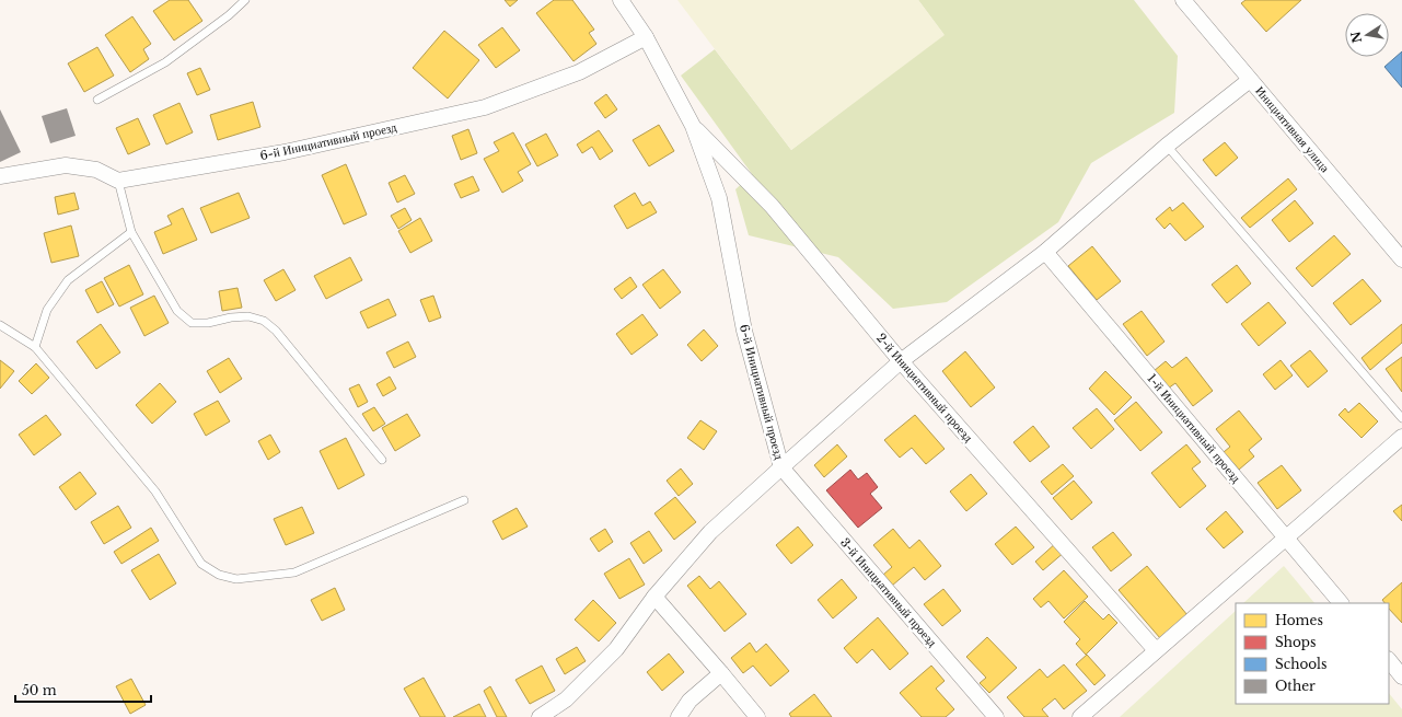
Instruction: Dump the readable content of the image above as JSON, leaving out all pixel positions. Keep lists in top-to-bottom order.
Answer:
{
  "streets": {
    "street": [
      "Инициативная улица",
      "6-й Инициативный проезд",
      "2-й Инициативный проезд",
      "1-й Инициативный проезд",
      "3-й Инициативный проезд"
    ]
  },
  "crossings": [
    ["6-й Инициативный проезд", "2-й Инициативный проезд"],
    ["6-й Инициативный проезд", "3-й Инициативный проезд"]
  ],
  "legend": [
    "Homes",
    "Shops",
    "Schools",
    "Other"
  ],
  "scale_bar": "50 m",
  "north": "left"
}
